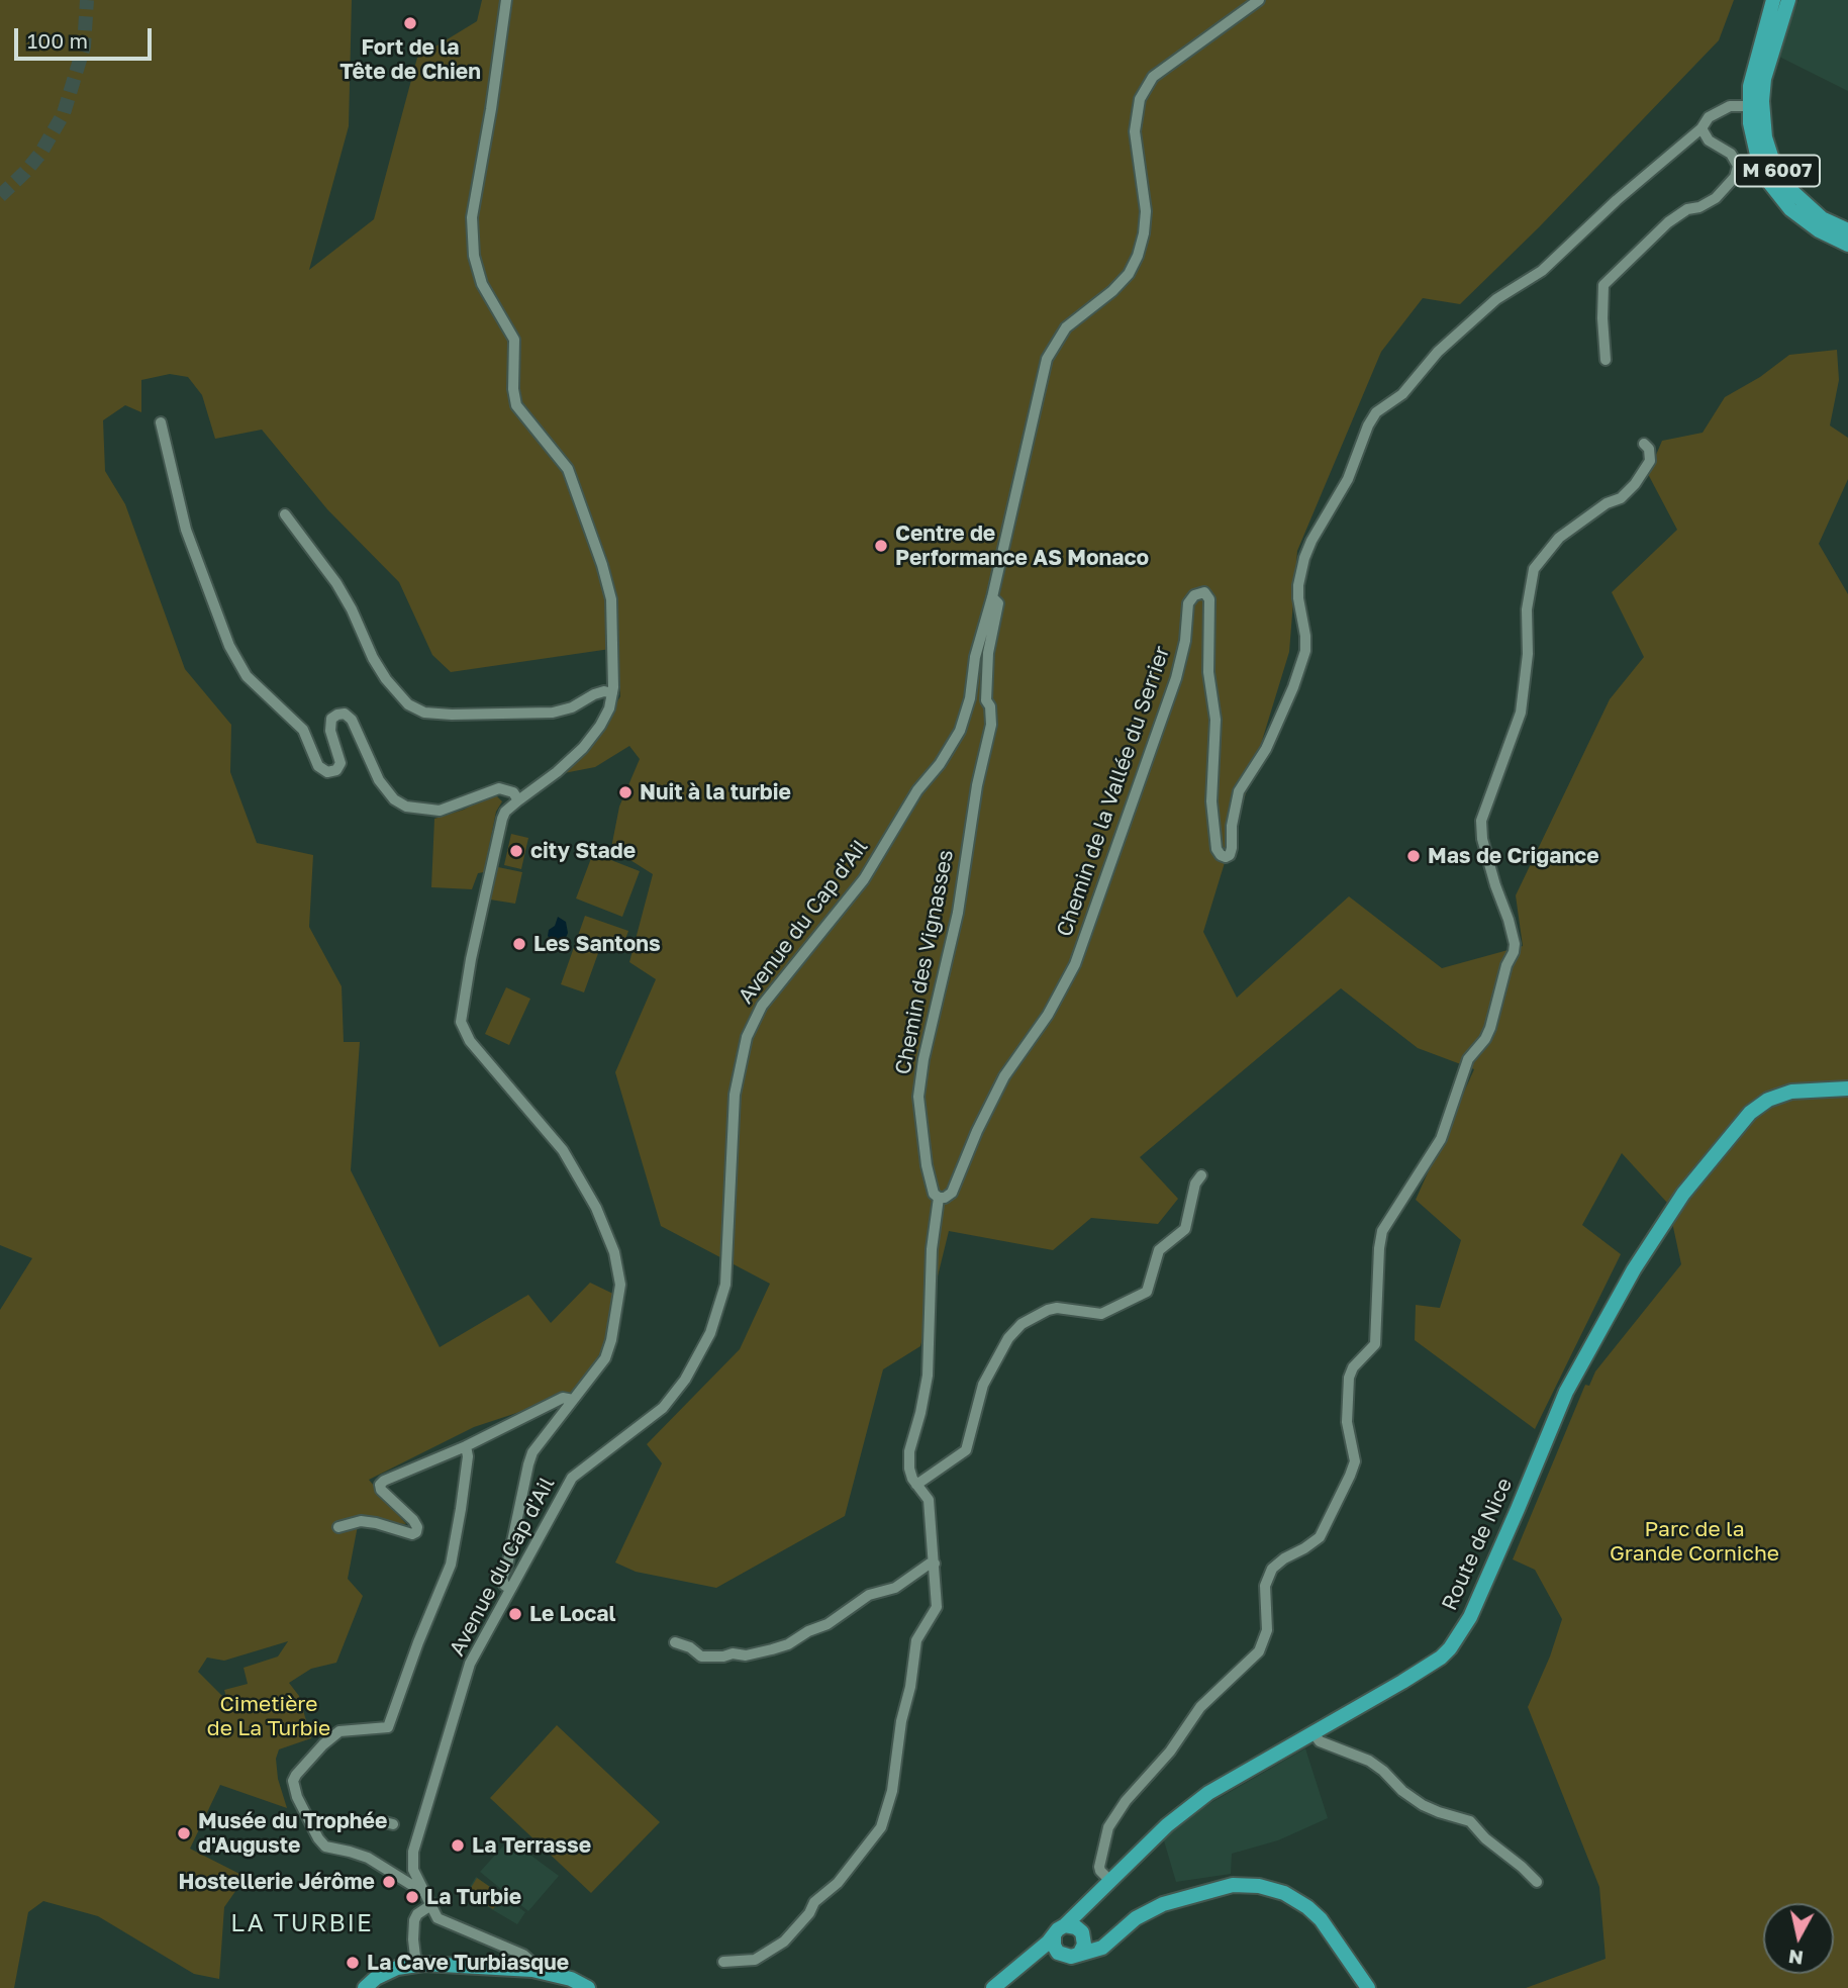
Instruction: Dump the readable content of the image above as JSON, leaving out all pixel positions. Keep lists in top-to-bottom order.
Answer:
{
  "streets": {
    "main road": ["M 6007", "Route de Nice"],
    "street": ["Chemin de la Vallée du Serrier", "Avenue du Cap d'Ail", "Chemin des Vignasses"]
  },
  "crossings": [
    ["M 6007", "Chemin de la Vallée du Serrier"],
    ["Chemin de la Vallée du Serrier", "Chemin des Vignasses"],
    ["Avenue du Cap d'Ail", "Chemin des Vignasses"]
  ],
  "districts": ["LA TURBIE"],
  "parks": ["Parc de la Grande Corniche", "Cimetière de La Turbie"],
  "places": [
    "Fort de la Tête de Chien",
    "Centre de Performance AS Monaco",
    "Nuit à la turbie",
    "city Stade",
    "Mas de Crigance",
    "Les Santons",
    "Le Local",
    "Musée du Trophée d'Auguste",
    "La Terrasse",
    "Hostellerie Jérôme",
    "La Turbie",
    "La Cave Turbiasque"
  ],
  "scale_bar": "100 m",
  "north": "bottom"
}
